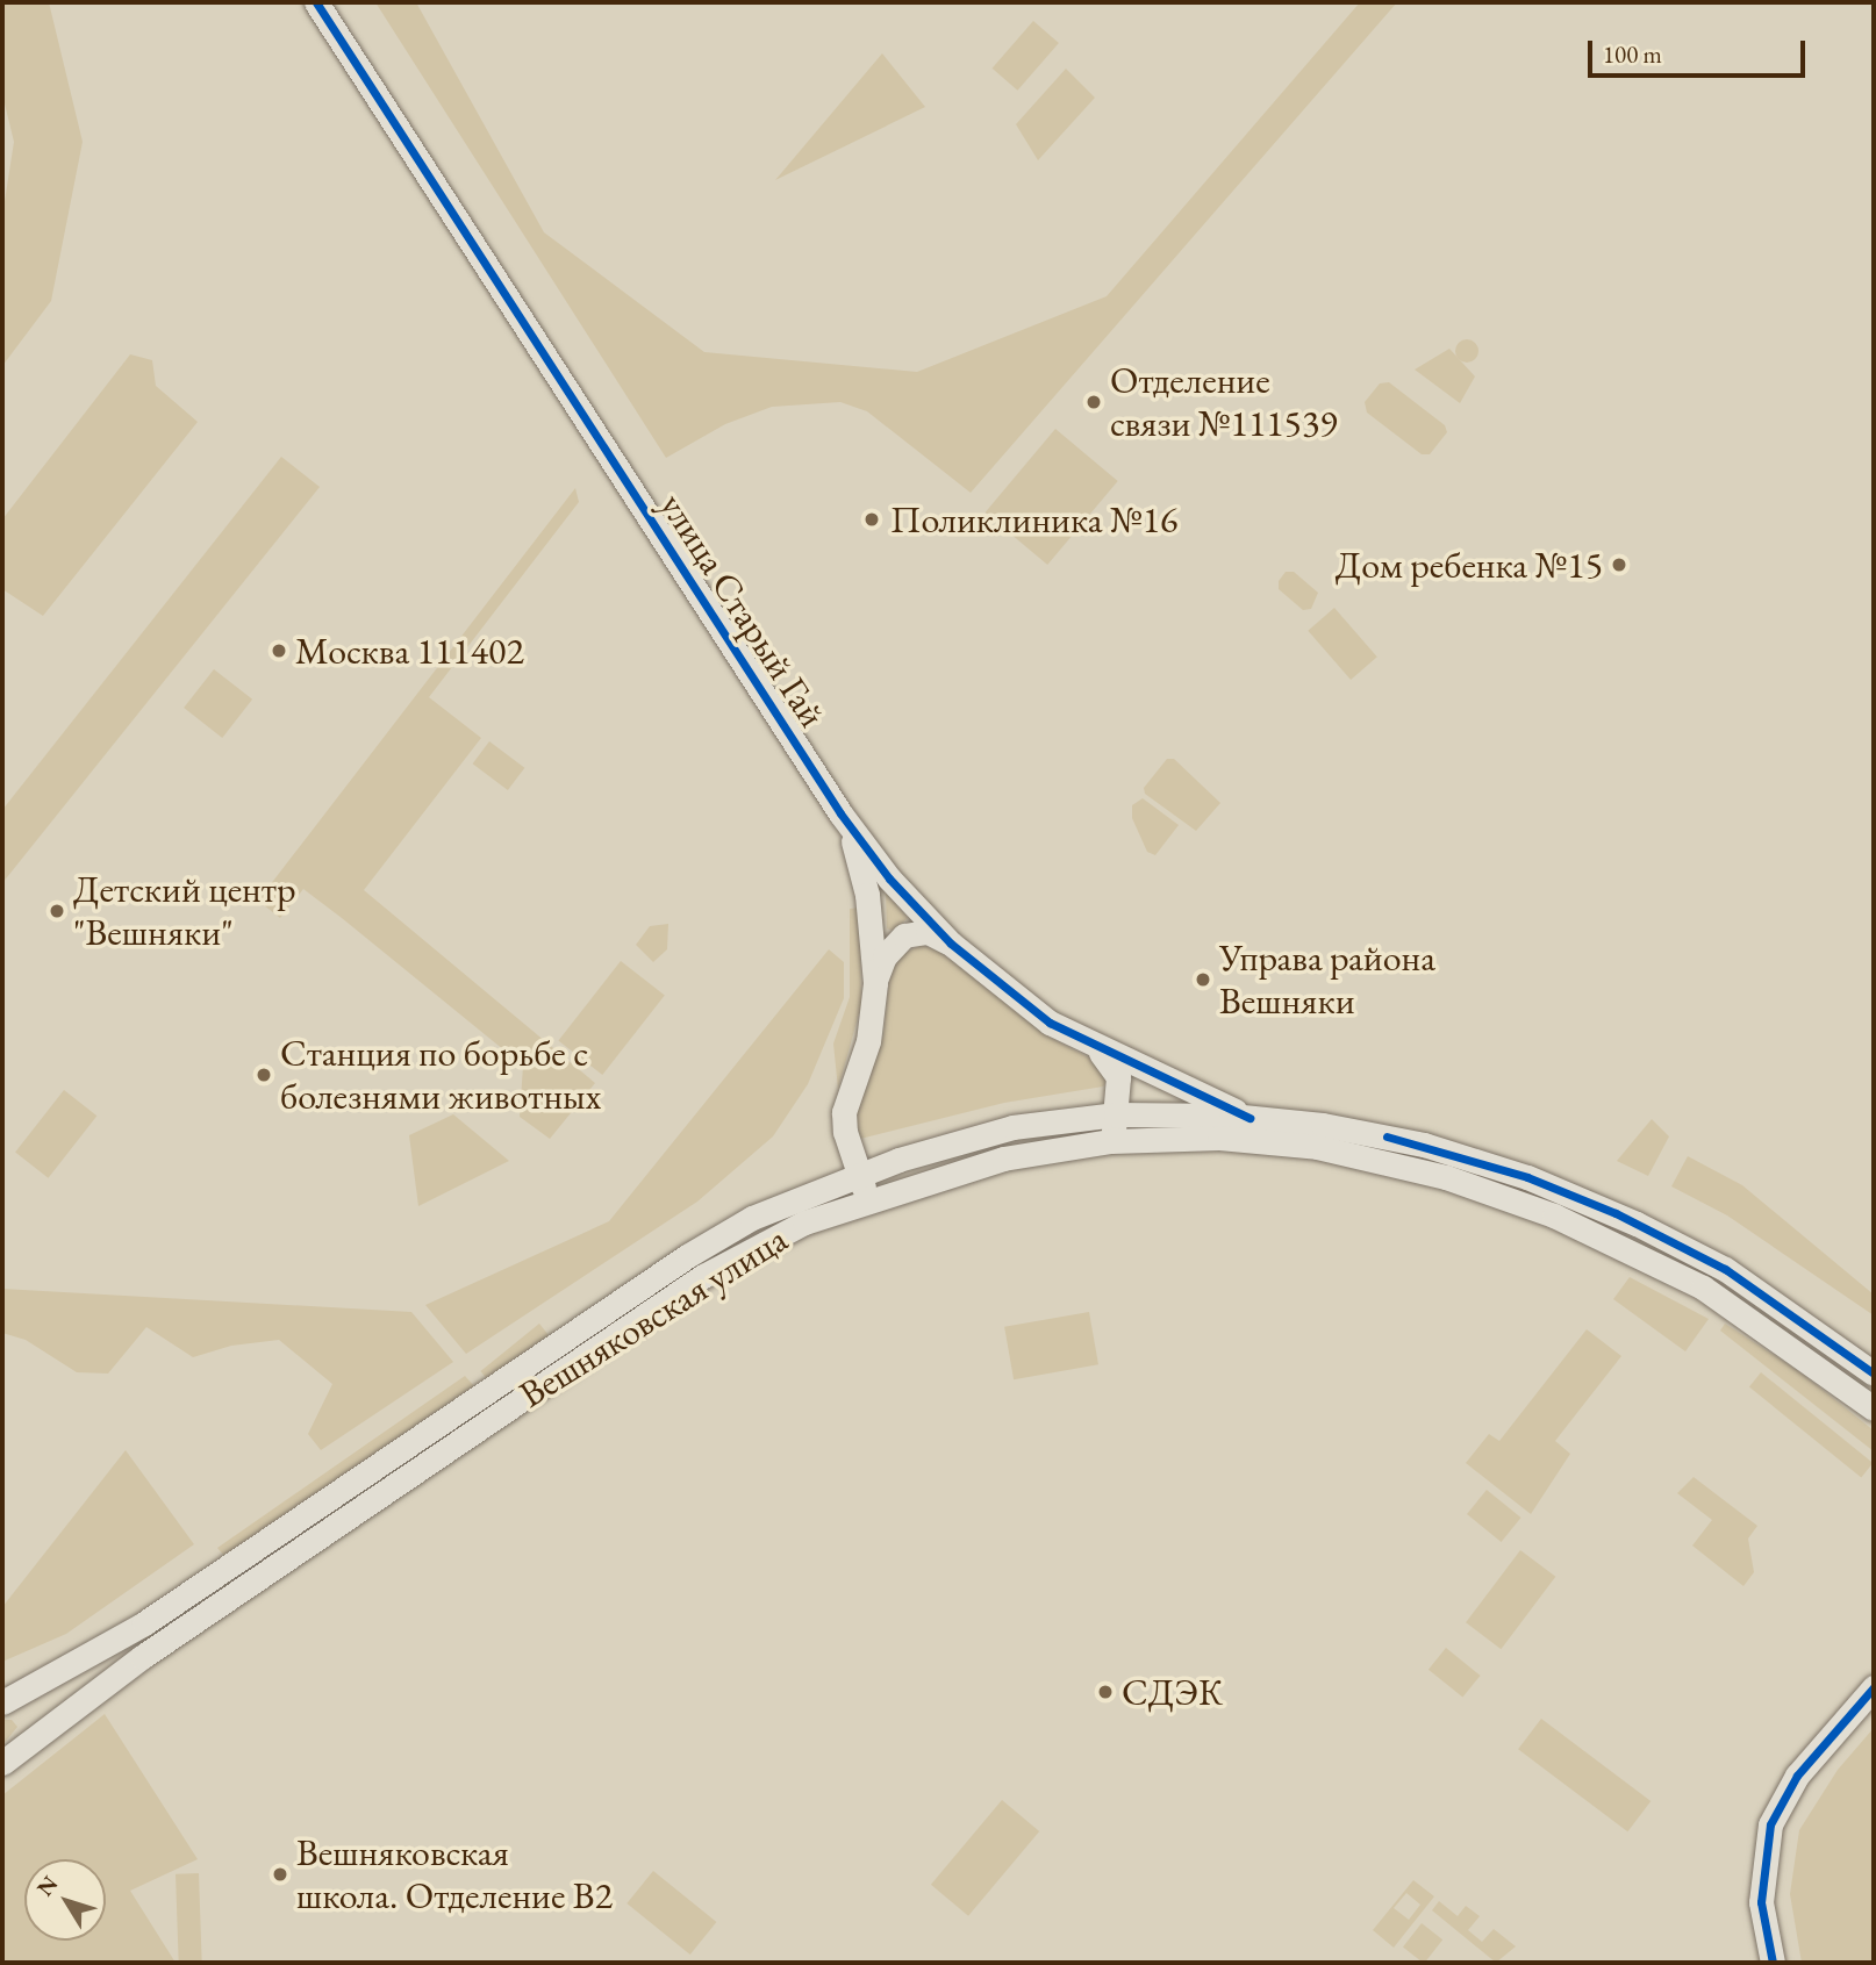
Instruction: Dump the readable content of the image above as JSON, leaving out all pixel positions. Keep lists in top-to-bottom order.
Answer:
{
  "streets": {
    "main road": ["улица Старый Гай", "Вешняковская улица"]
  },
  "crossings": [
    ["улица Старый Гай", "Вешняковская улица"]
  ],
  "places": [
    "Отделение связи №111539",
    "Поликлиника №16",
    "Дом ребенка №15",
    "Москва 111402",
    "Детский центр \"Вешняки\"",
    "Управа района Вешняки",
    "Станция по борьбе с болезнями животных",
    "СДЭК",
    "Вешняковская школа. Отделение В2"
  ],
  "scale_bar": "100 m",
  "north": "top left"
}
